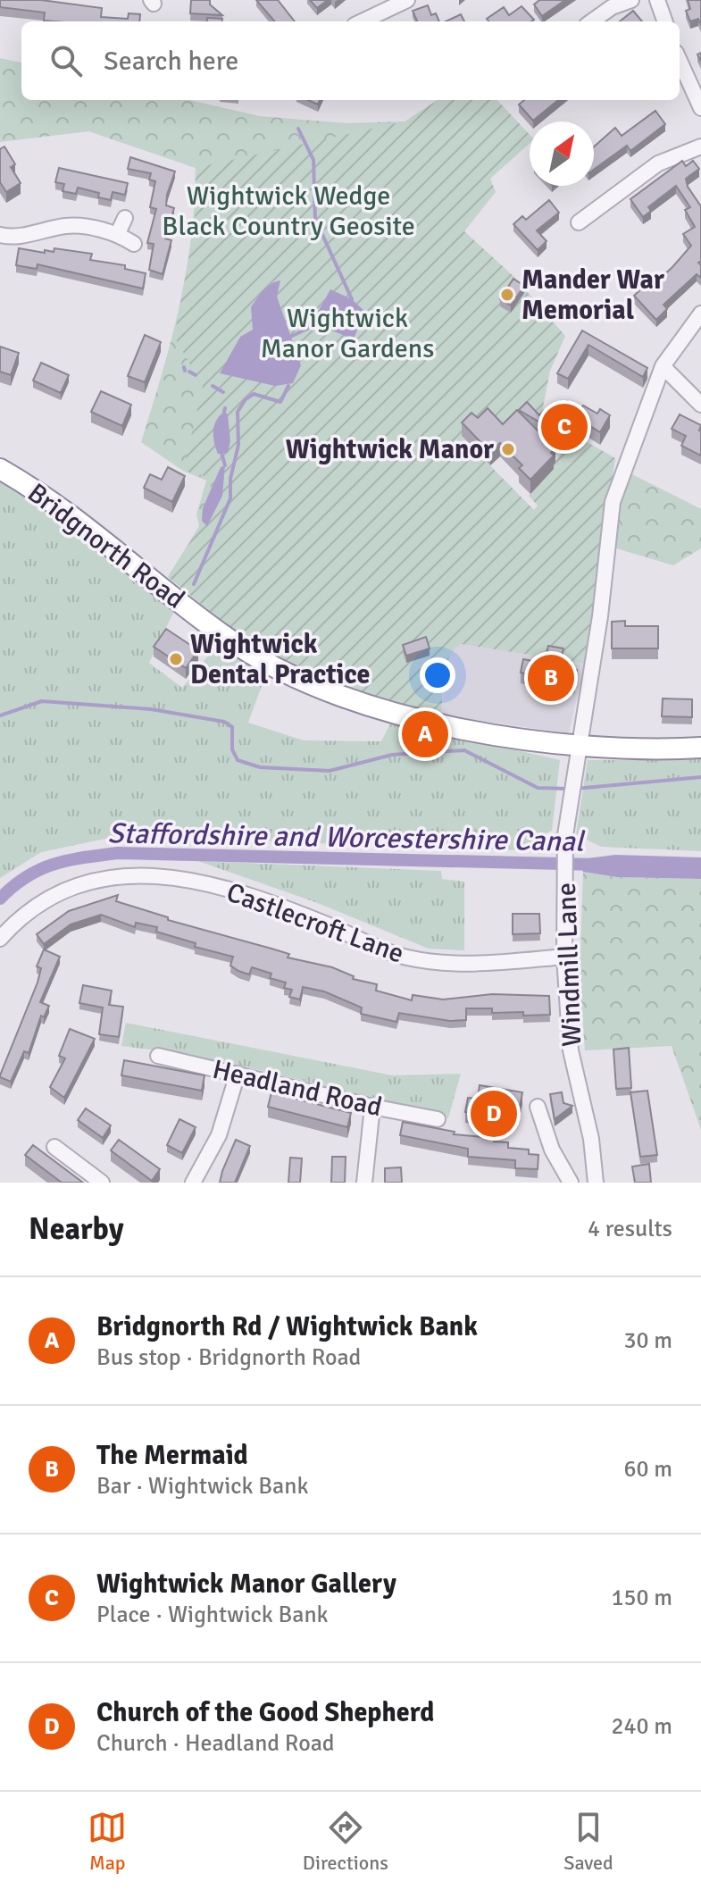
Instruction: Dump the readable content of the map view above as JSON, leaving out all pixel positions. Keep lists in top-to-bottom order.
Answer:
{
  "streets": {
    "highway": ["Bridgnorth Road"],
    "street": ["Castlecroft Lane", "Windmill Lane", "Headland Road"]
  },
  "crossings": [
    ["Bridgnorth Road", "Windmill Lane"],
    ["Castlecroft Lane", "Windmill Lane"]
  ],
  "water": ["Staffordshire and Worcestershire Canal"],
  "parks": ["Wightwick Wedge Black Country Geosite", "Wightwick Manor Gardens"],
  "places": ["Mander War Memorial", "Wightwick Manor", "Wightwick Dental Practice"],
  "north": "top right",
  "page": {
    "search": "Search here",
    "pins": [
      "C",
      "B",
      "A",
      "D"
    ],
    "heading": ["Nearby", "4 results"],
    "list": [
      {
        "mark": "A",
        "name": "Bridgnorth Rd / Wightwick Bank",
        "note": "Bus stop · Bridgnorth Road",
        "value": "30 m"
      },
      {
        "mark": "B",
        "name": "The Mermaid",
        "note": "Bar · Wightwick Bank",
        "value": "60 m"
      },
      {
        "mark": "C",
        "name": "Wightwick Manor Gallery",
        "note": "Place · Wightwick Bank",
        "value": "150 m"
      },
      {
        "mark": "D",
        "name": "Church of the Good Shepherd",
        "note": "Church · Headland Road",
        "value": "240 m"
      }
    ],
    "nav": ["Map", "Directions", "Saved"]
  }
}
